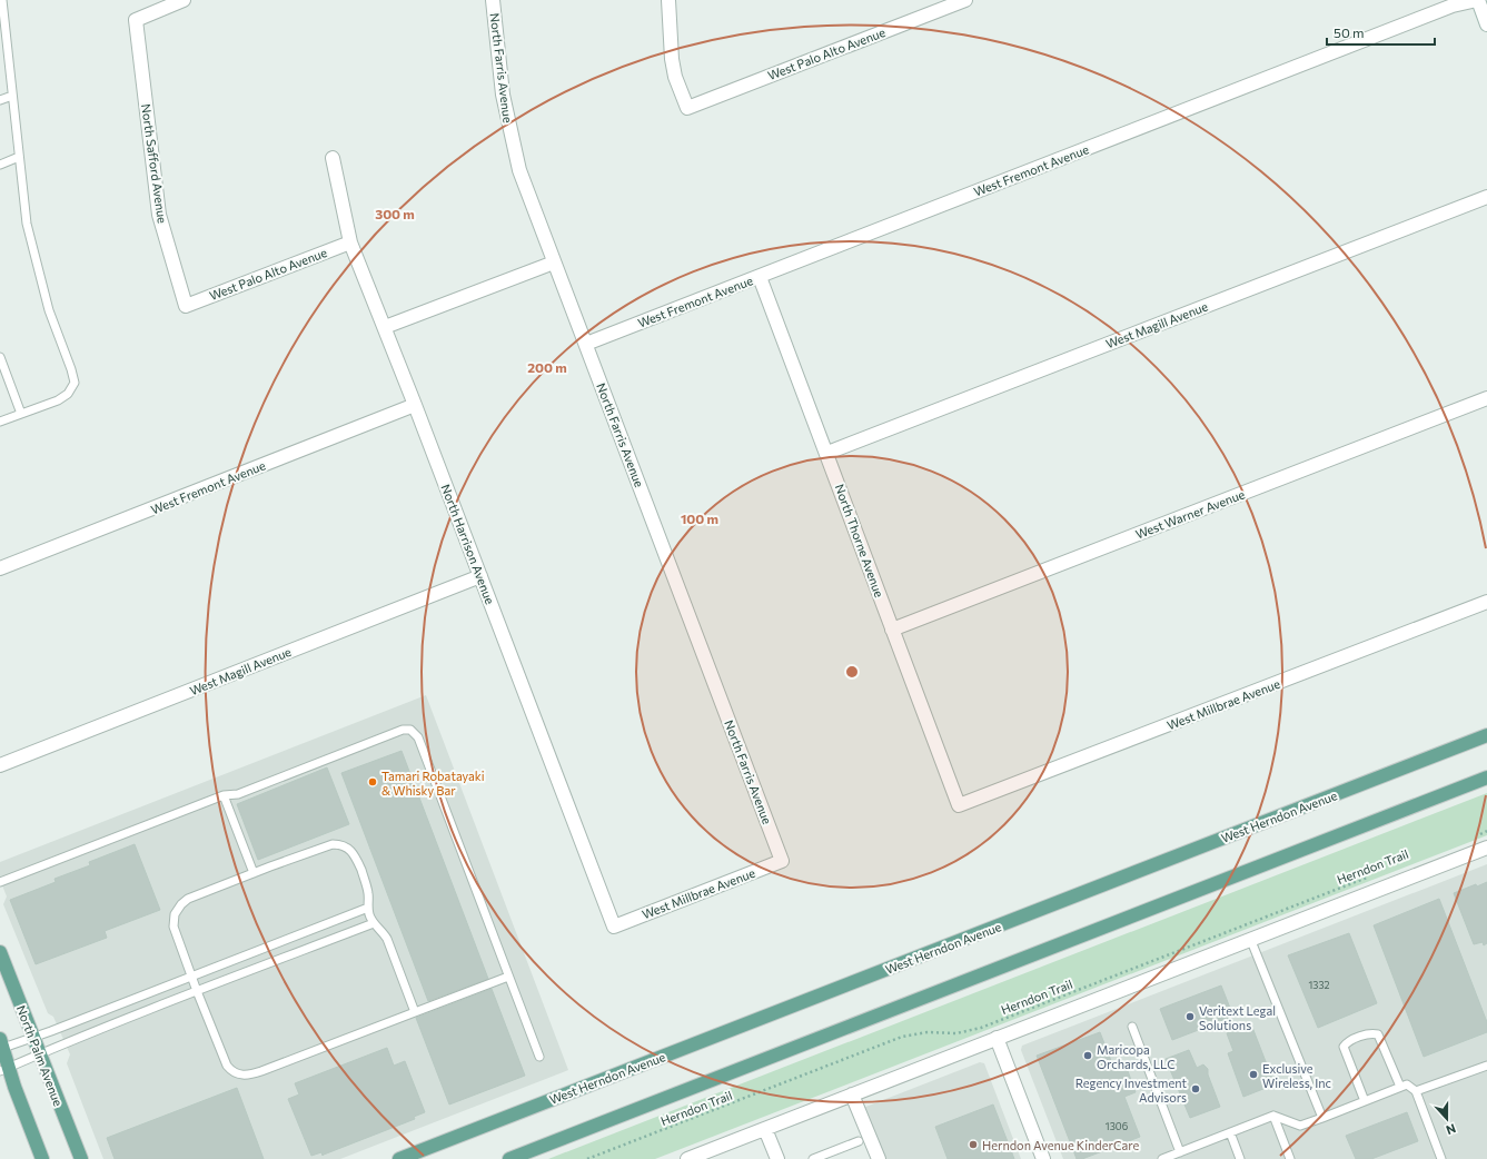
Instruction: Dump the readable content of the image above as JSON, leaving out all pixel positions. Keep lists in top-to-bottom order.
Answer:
{
  "streets": {
    "main road": ["West Herndon Avenue", "North Palm Avenue"],
    "street": [
      "West Palo Alto Avenue",
      "North Farris Avenue",
      "North Safford Avenue",
      "West Fremont Avenue",
      "West Magill Avenue",
      "West Warner Avenue",
      "North Thorne Avenue",
      "North Harrison Avenue",
      "West Millbrae Avenue"
    ],
    "path": ["Herndon Trail"]
  },
  "crossings": [
    ["West Palo Alto Avenue", "North Safford Avenue"],
    ["West Palo Alto Avenue", "North Harrison Avenue"],
    ["North Farris Avenue", "West Fremont Avenue"],
    ["North Farris Avenue", "West Millbrae Avenue"],
    ["West Fremont Avenue", "North Thorne Avenue"],
    ["West Fremont Avenue", "North Harrison Avenue"],
    ["West Magill Avenue", "North Thorne Avenue"],
    ["West Magill Avenue", "North Harrison Avenue"],
    ["West Warner Avenue", "North Thorne Avenue"],
    ["North Thorne Avenue", "West Millbrae Avenue"],
    ["North Harrison Avenue", "West Millbrae Avenue"]
  ],
  "places": [
    "Tamari Robatayaki & Whisky Bar",
    "Veritext Legal Solutions",
    "Maricopa Orchards, LLC",
    "Exclusive Wireless, Inc",
    "Regency Investment Advisors",
    "Herndon Avenue KinderCare"
  ],
  "house_numbers": ["1332", "1306"],
  "scale_bar": "50 m",
  "north": "bottom",
  "rings": ["300 m", "200 m", "100 m"]
}
